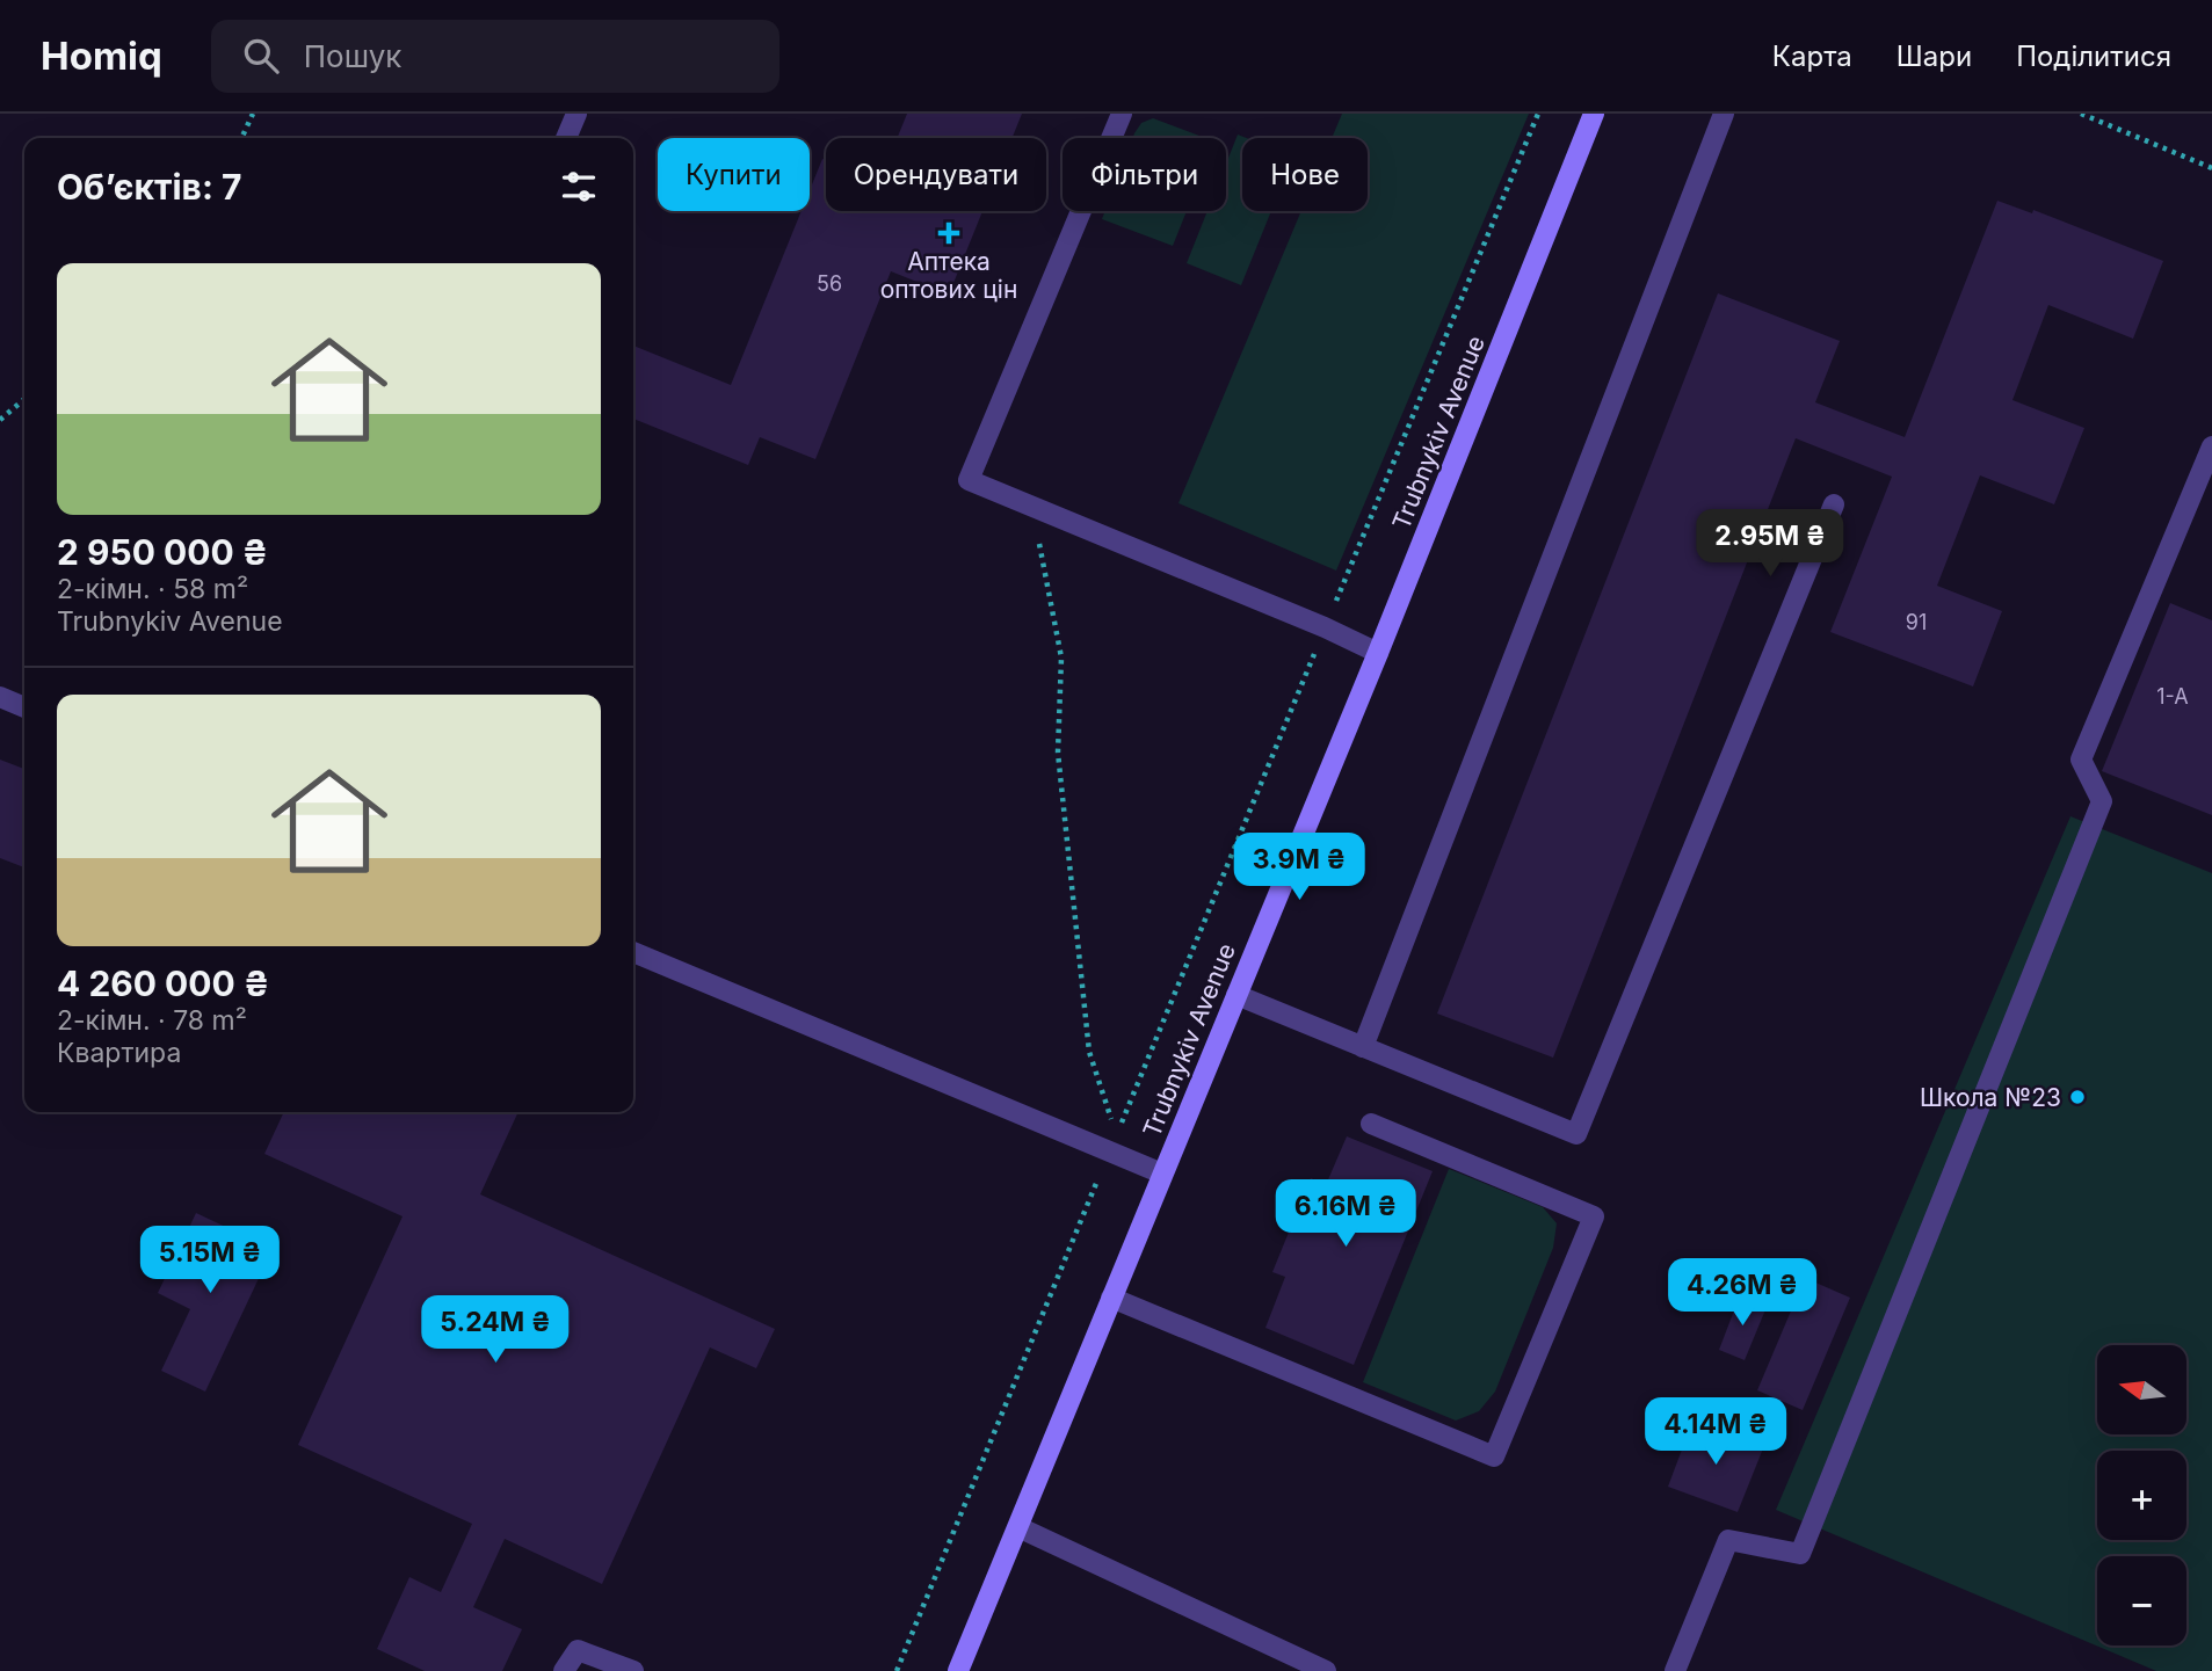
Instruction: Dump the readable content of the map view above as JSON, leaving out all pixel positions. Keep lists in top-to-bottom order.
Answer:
{
  "streets": {
    "main road": ["Trubnykiv Avenue"]
  },
  "places": {
    "health": ["Аптека оптових цін"],
    "other": ["Школа №23"]
  },
  "house_numbers": ["56", "91", "1-А"],
  "north": "left",
  "page": {
    "header": "Homiq",
    "search": "Пошук",
    "nav": ["Карта", "Шари", "Поділитися"],
    "chip": [
      "Купити",
      "Орендувати",
      "Фільтри",
      "Нове"
    ],
    "heading": "Об’єктів: 7",
    "list": [
      {
        "name": "2 950 000 ₴",
        "note": "2-кімн. · 58 m² · Trubnykiv Avenue"
      },
      {
        "name": "4 260 000 ₴",
        "note": "2-кімн. · 78 m² · Квартира"
      }
    ],
    "price": [
      "2.95M ₴",
      "3.9M ₴",
      "6.16M ₴",
      "5.15M ₴",
      "4.26M ₴",
      "5.24M ₴",
      "4.14M ₴"
    ],
    "map_buttons": ["+", "−"]
  }
}
